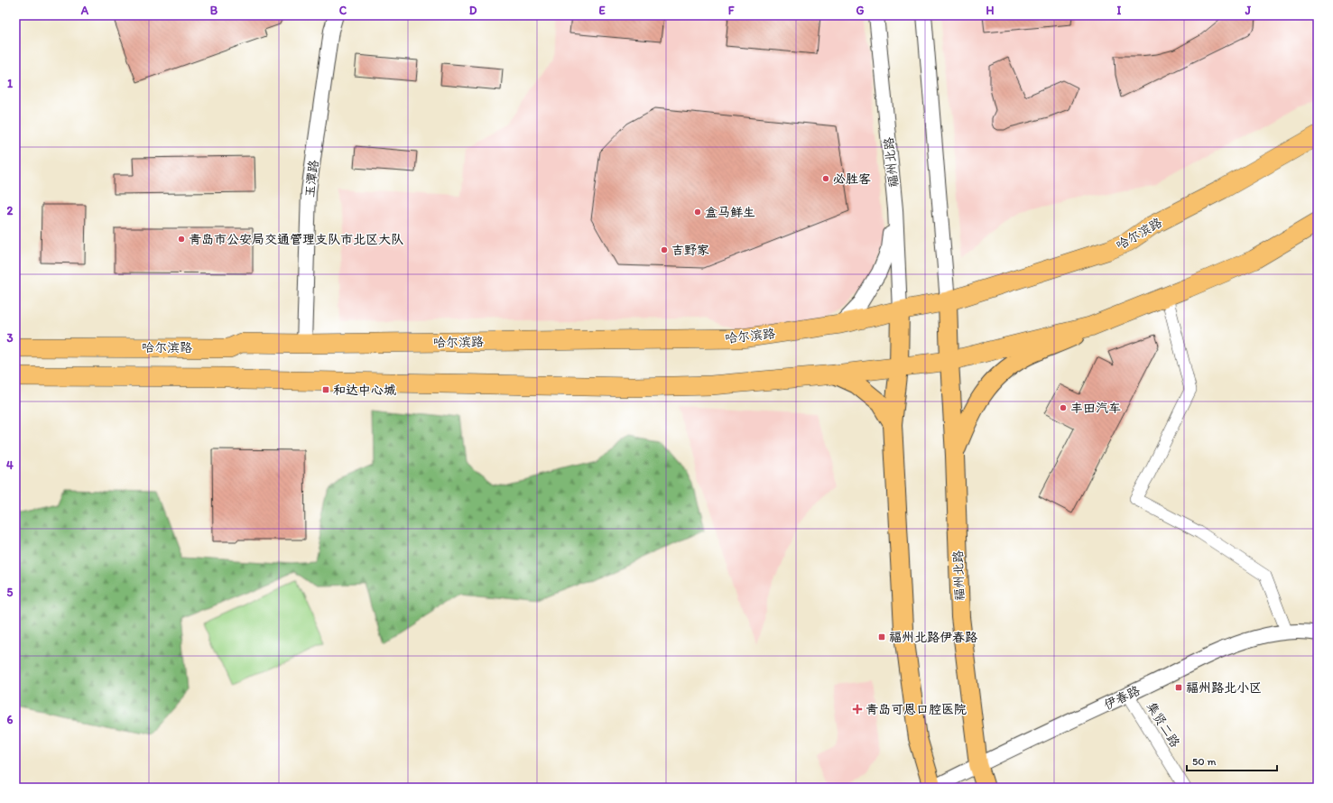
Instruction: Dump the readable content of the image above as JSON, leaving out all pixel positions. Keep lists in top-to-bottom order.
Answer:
{
  "streets": {
    "highway": ["哈尔滨路"],
    "main road": ["福州北路"],
    "street": ["玉潭路", "伊春路", "集贤二路"]
  },
  "crossings": [
    ["福州北路", "哈尔滨路"],
    ["福州北路", "伊春路"],
    ["玉潭路", "哈尔滨路"],
    ["伊春路", "集贤二路"]
  ],
  "places": {
    "other": [
      "必胜客",
      "盒马鲜生",
      "青岛市公安局交通管理支队市北区大队",
      "吉野家",
      "丰田汽车"
    ],
    "transit": ["和达中心城", "福州北路伊春路", "福州路北小区"],
    "health": ["青岛可恩口腔医院"]
  },
  "scale_bar": "50 m",
  "grid": {
    "columns": [
      "A",
      "B",
      "C",
      "D",
      "E",
      "F",
      "G",
      "H",
      "I",
      "J"
    ],
    "rows": [
      "1",
      "2",
      "3",
      "4",
      "5",
      "6"
    ]
  }
}
